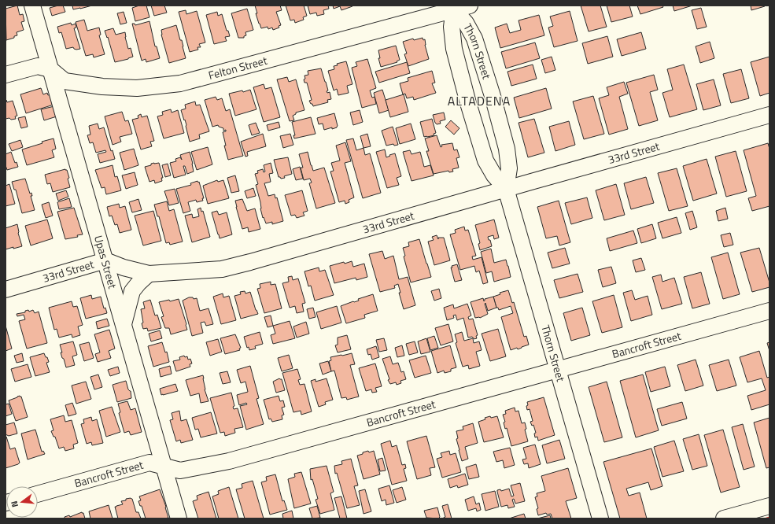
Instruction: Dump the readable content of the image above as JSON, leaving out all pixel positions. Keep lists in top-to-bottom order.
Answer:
{
  "streets": {
    "street": [
      "Thorn Street",
      "Felton Street",
      "33rd Street",
      "Upas Street",
      "Bancroft Street"
    ]
  },
  "crossings": [
    ["Thorn Street", "Felton Street"],
    ["Thorn Street", "33rd Street"],
    ["Thorn Street", "Bancroft Street"],
    ["Felton Street", "Upas Street"],
    ["33rd Street", "Upas Street"],
    ["Upas Street", "Bancroft Street"]
  ],
  "districts": ["ALTADENA"],
  "north": "left"
}
